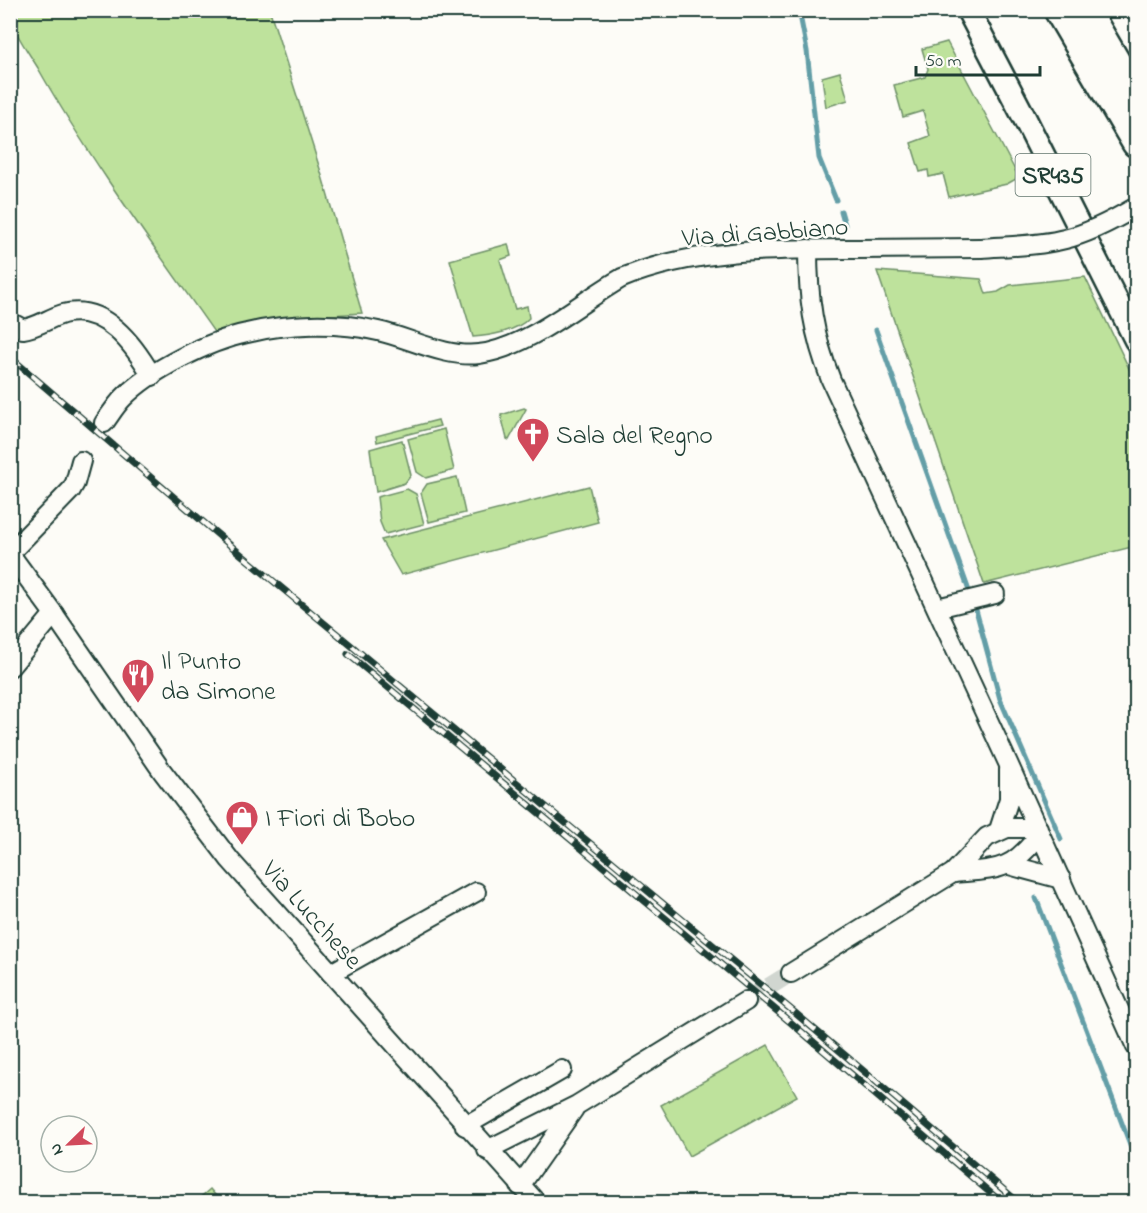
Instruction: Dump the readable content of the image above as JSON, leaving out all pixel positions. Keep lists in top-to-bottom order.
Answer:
{
  "streets": {
    "main road": ["SR435"],
    "street": ["Via di Gabbiano", "Via Lucchese"]
  },
  "places": {
    "church": ["Sala del Regno"],
    "restaurant": ["Il Punto da Simone"],
    "shop": ["I Fiori di Bobo"]
  },
  "scale_bar": "50 m",
  "north": "bottom left"
}
